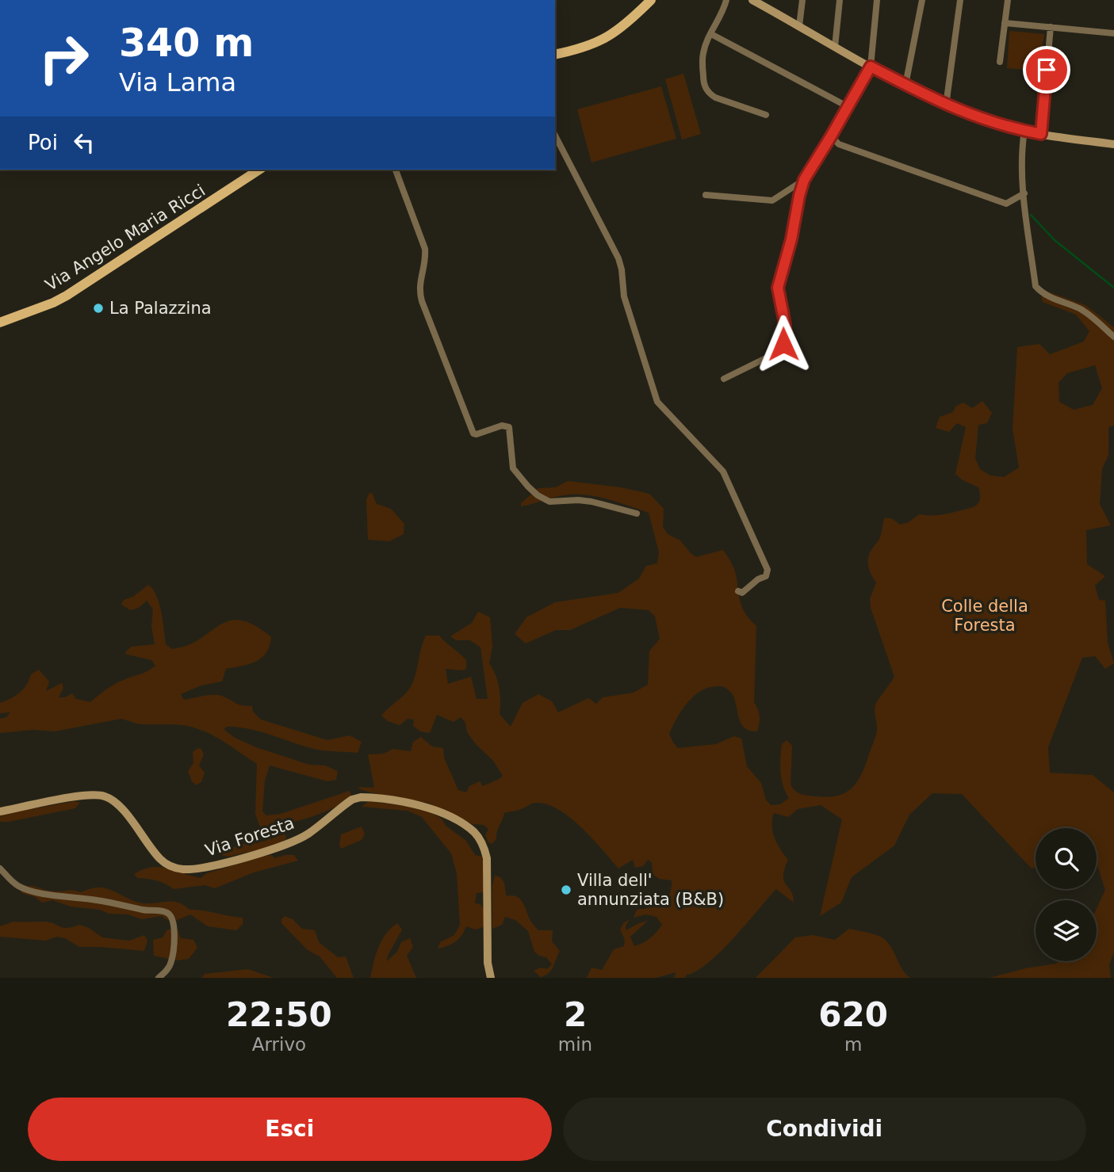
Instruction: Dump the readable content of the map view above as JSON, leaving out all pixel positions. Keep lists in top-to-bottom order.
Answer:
{
  "streets": {
    "main road": ["Via Angelo Maria Ricci", "Via Foresta"]
  },
  "parks": ["Colle della Foresta"],
  "places": ["La Palazzina", "Villa dell' annunziata (B&B)"],
  "page": {
    "turn": ["340 m", "Via Lama"],
    "then": "Poi",
    "eta": [
      "22:50",
      "Arrivo",
      "2",
      "min",
      "620",
      "m"
    ],
    "buttons": ["Esci", "Condividi"]
  }
}
